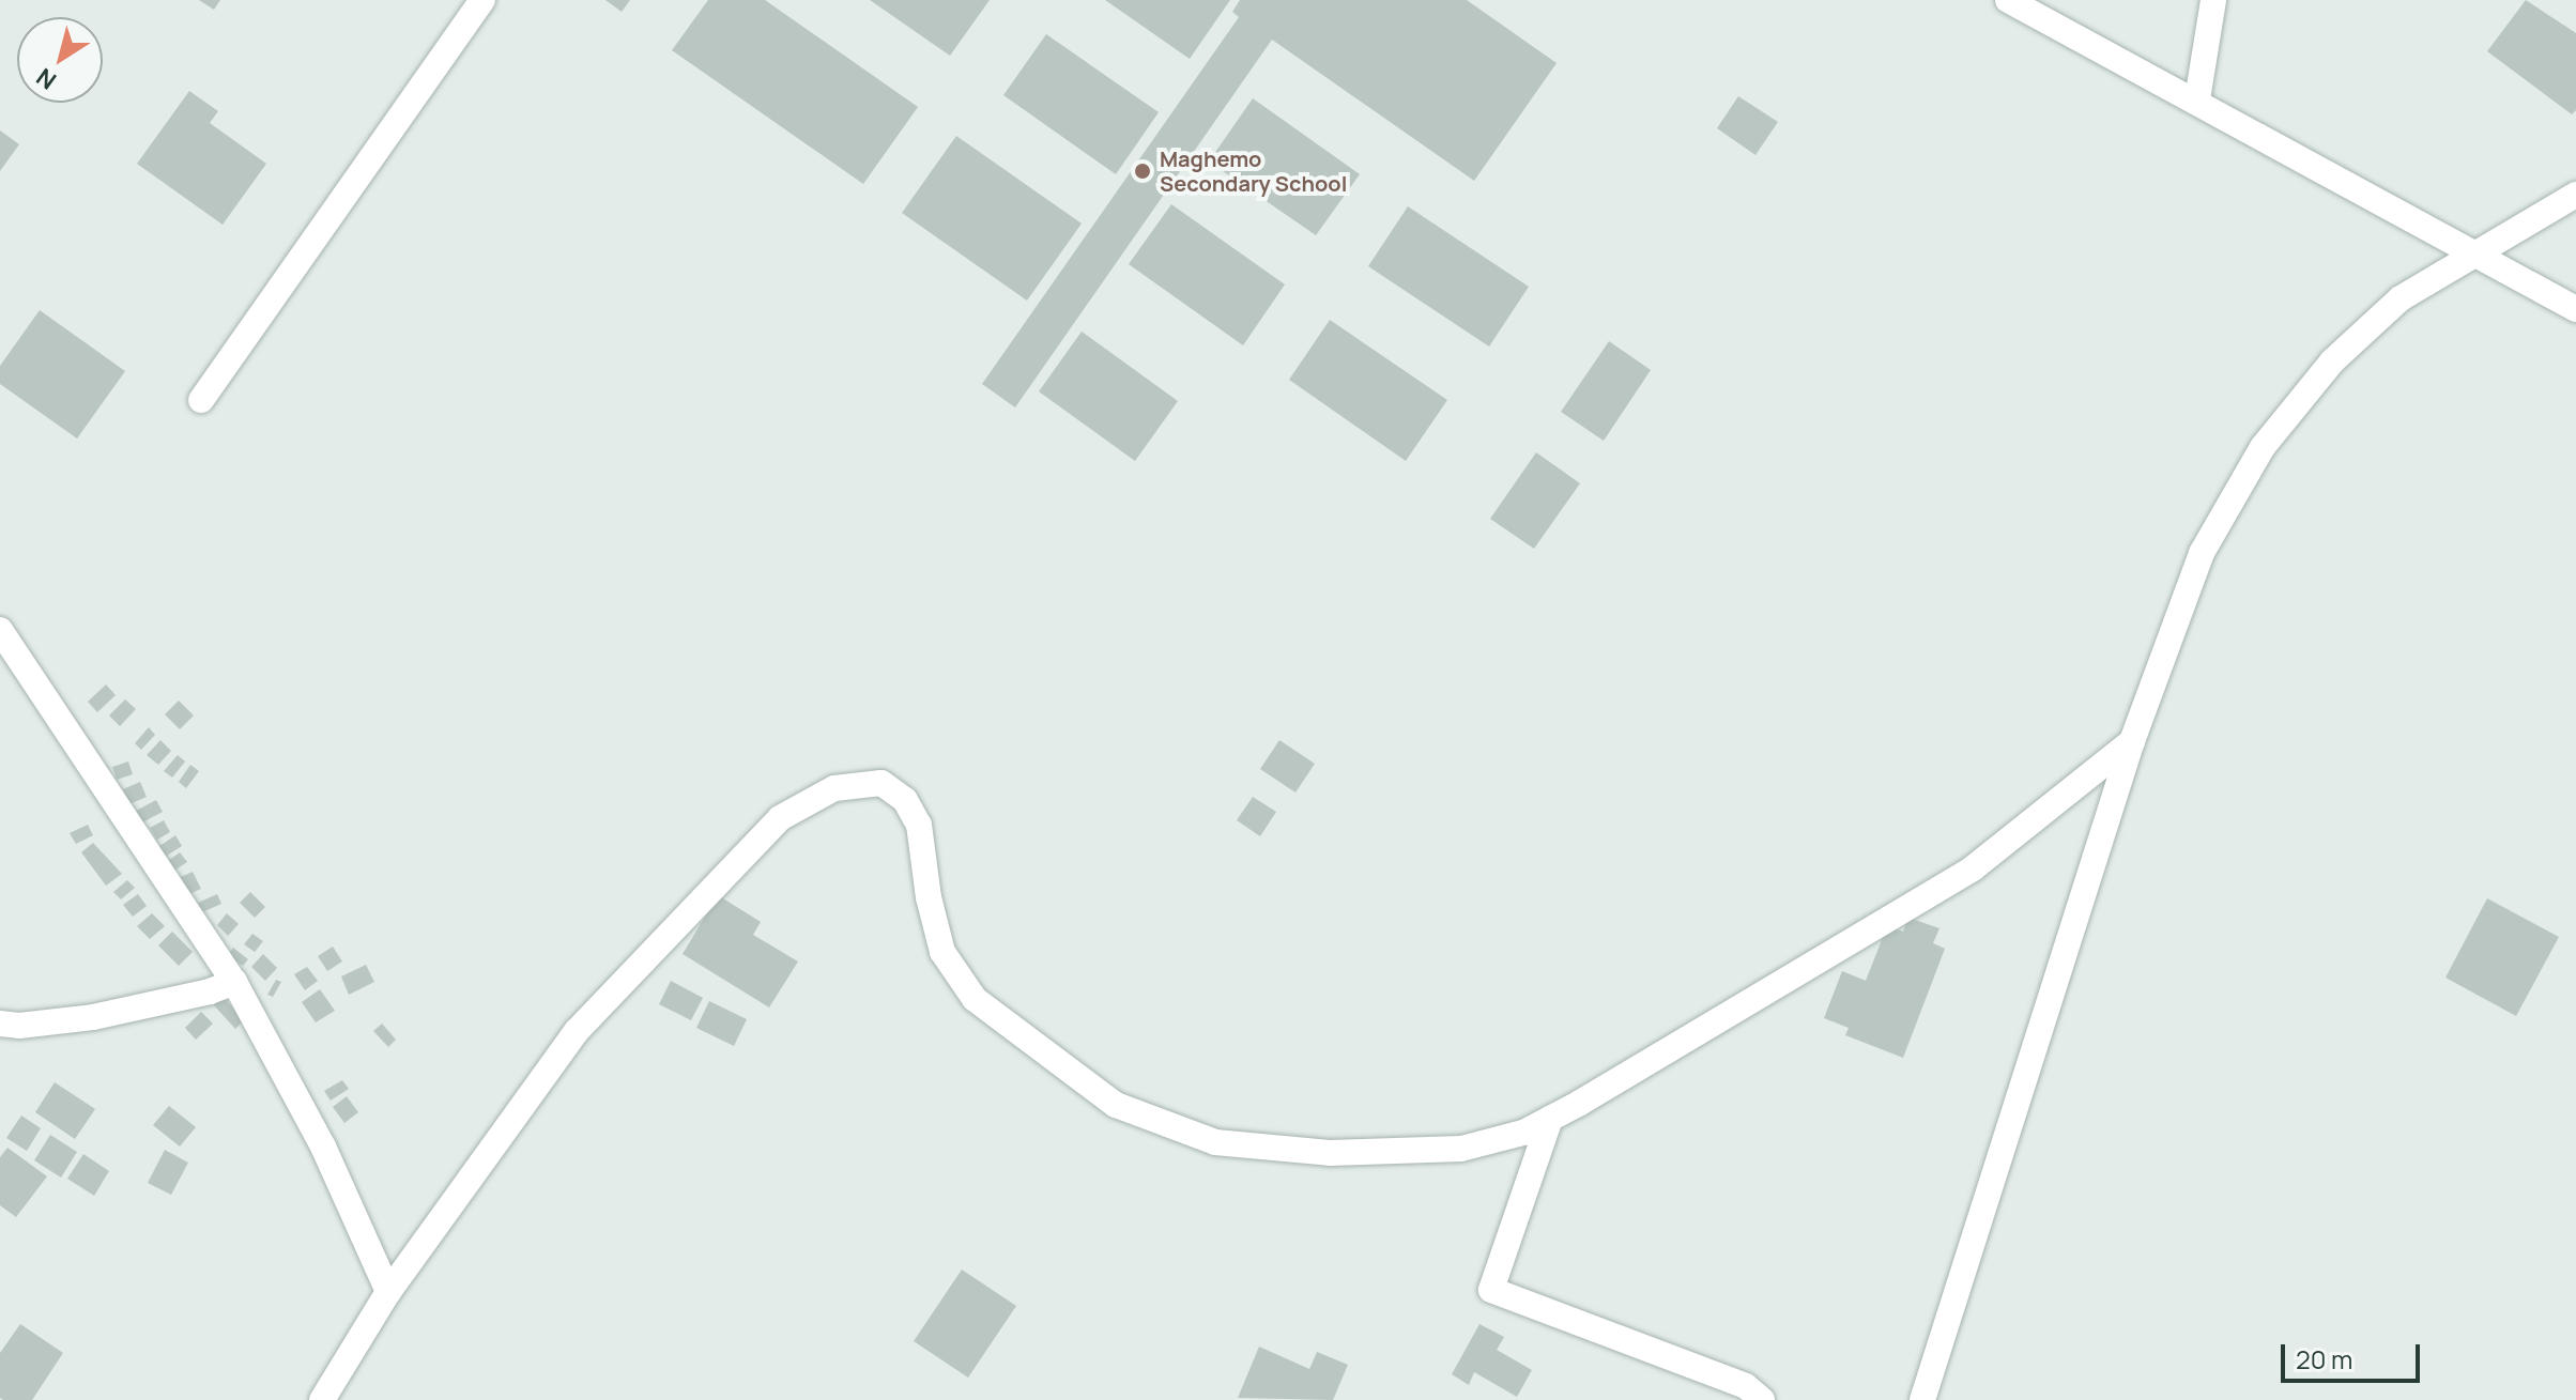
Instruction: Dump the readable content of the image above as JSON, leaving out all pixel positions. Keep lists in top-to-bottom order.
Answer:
{
  "places": ["Maghemo Secondary School"],
  "scale_bar": "20 m",
  "north": "bottom left"
}
